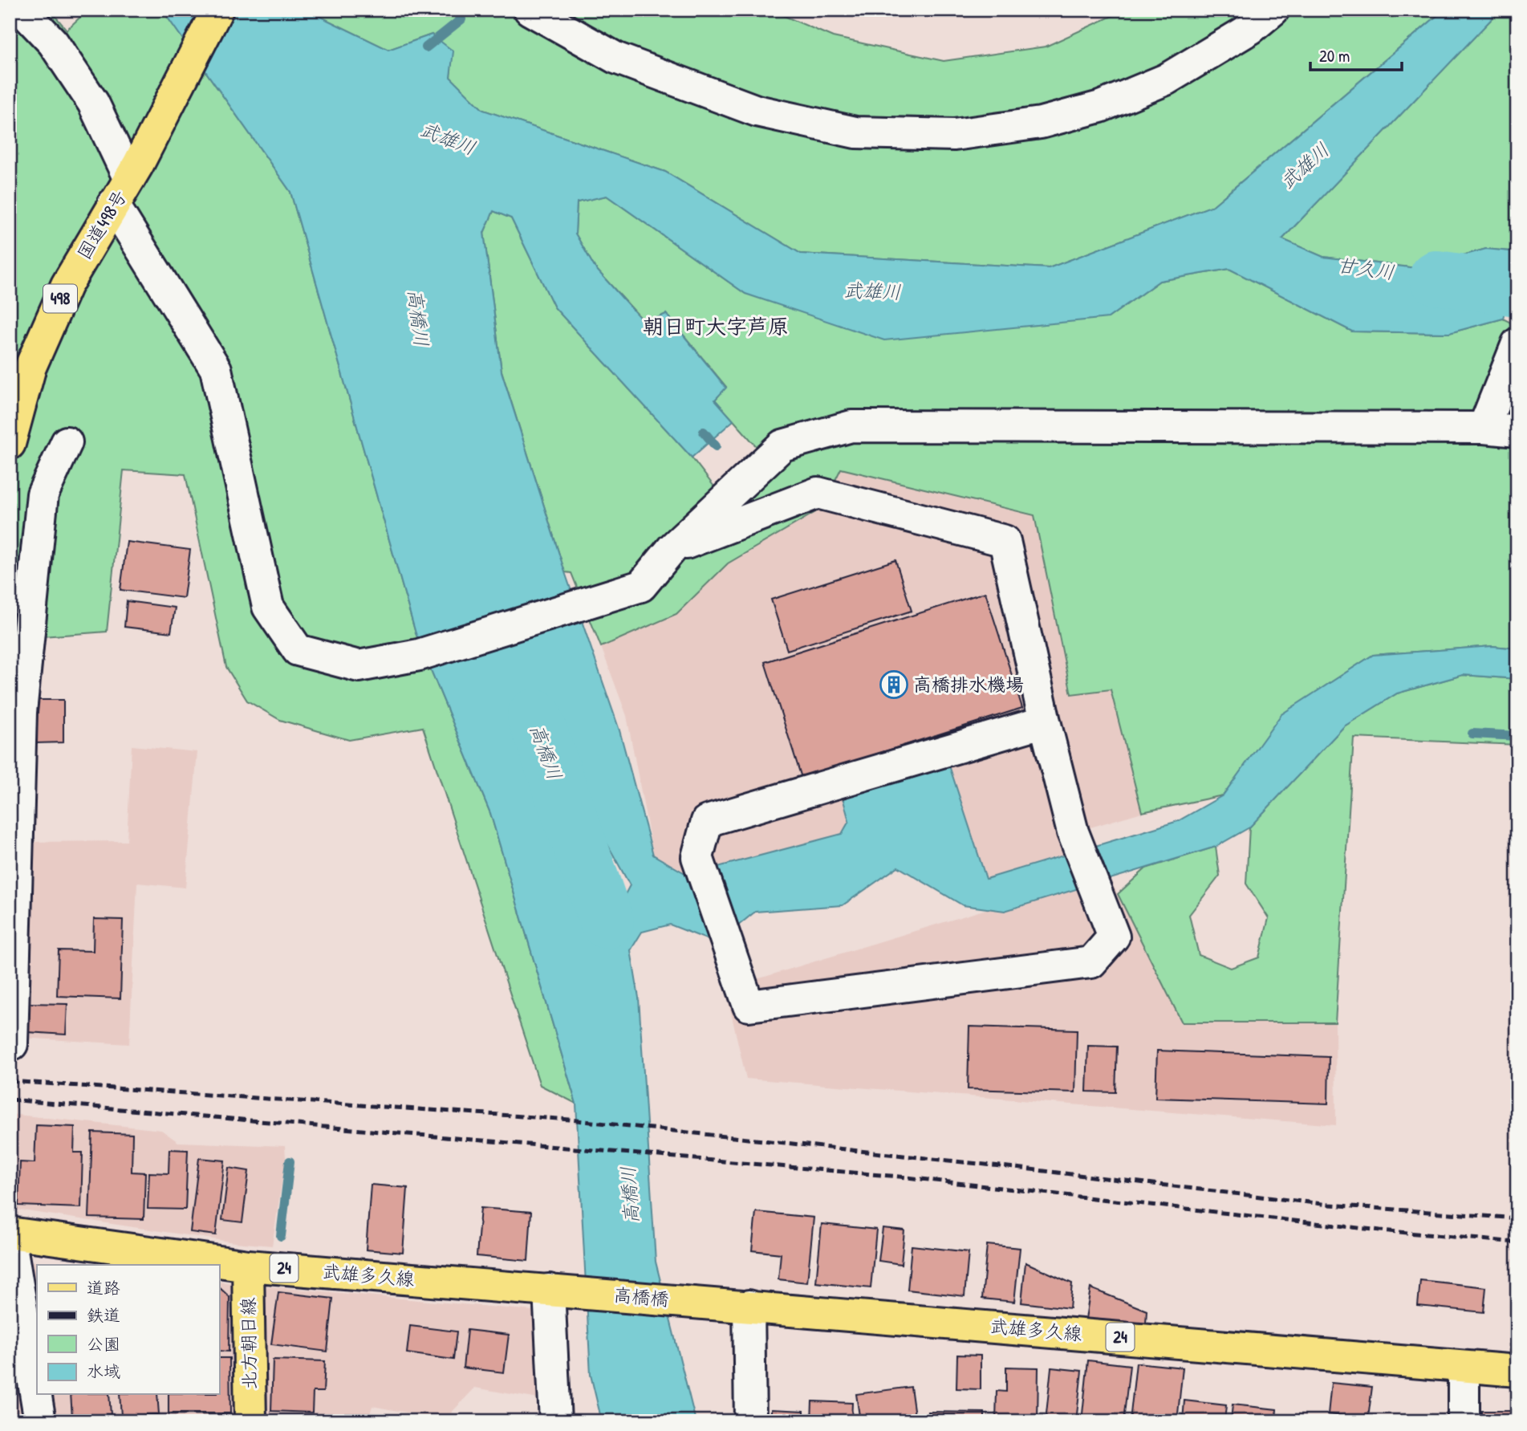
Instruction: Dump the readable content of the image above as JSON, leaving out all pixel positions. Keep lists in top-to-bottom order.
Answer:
{
  "streets": {
    "main road": [
      "国道498号",
      "498",
      "24",
      "武雄多久線",
      "高橋橋",
      "北方朝日線"
    ]
  },
  "crossings": [
    ["国道498号", "498"],
    ["武雄多久線", "高橋橋"],
    ["武雄多久線", "北方朝日線"]
  ],
  "districts": ["朝日町大字芦原"],
  "water": ["武雄川", "甘久川", "高橋川"],
  "places": {
    "building": ["高橋排水機場"]
  },
  "legend": [
    "道路",
    "鉄道",
    "公園",
    "水域"
  ],
  "scale_bar": "20 m"
}
